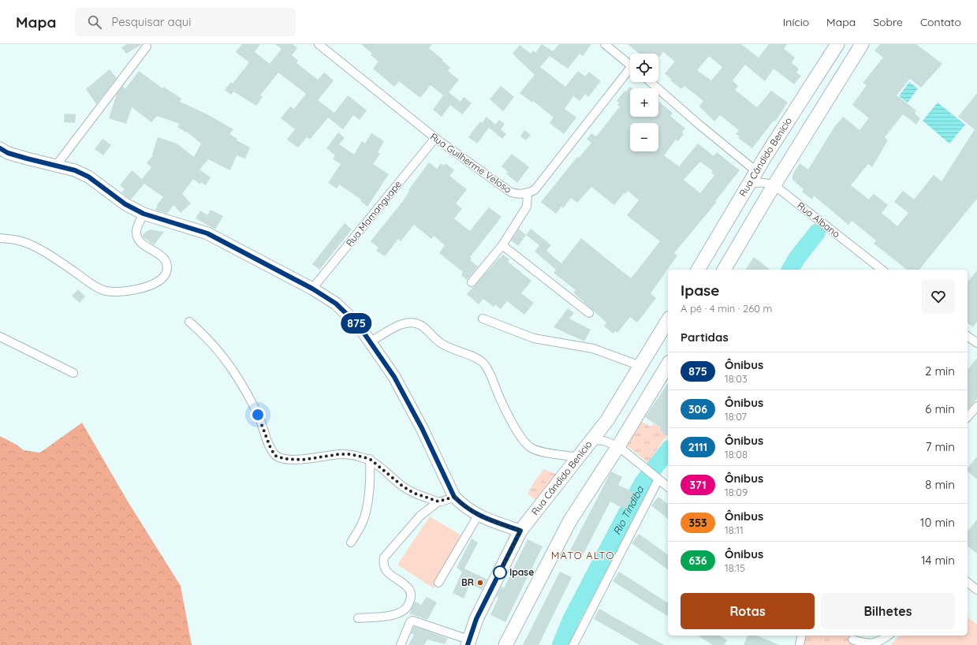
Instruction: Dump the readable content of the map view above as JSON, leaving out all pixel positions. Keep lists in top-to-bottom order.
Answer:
{
  "streets": {
    "main road": ["Rua Cândido Benício"],
    "street": ["Rua Guilherme Veloso", "Rua Mamanguape", "Rua Albano"]
  },
  "crossings": [
    ["Rua Cândido Benício", "Rua Albano"],
    ["Rua Guilherme Veloso", "Rua Mamanguape"]
  ],
  "districts": ["MATO ALTO"],
  "water": ["Rio Tindiba"],
  "places": ["Ipase", "BR"],
  "lines": ["bus line 875"],
  "page": {
    "header": "Mapa",
    "search": "Pesquisar aqui",
    "nav": [
      "Início",
      "Mapa",
      "Sobre",
      "Contato"
    ],
    "on_map": "875",
    "map_buttons": ["+", "−"],
    "heading": [
      ["Ipase", "A pé · 4 min · 260 m"],
      "Partidas"
    ],
    "list": [
      {
        "mark": "875",
        "name": "Ônibus",
        "note": "18:03",
        "value": "2 min"
      },
      {
        "mark": "306",
        "name": "Ônibus",
        "note": "18:07",
        "value": "6 min"
      },
      {
        "mark": "2111",
        "name": "Ônibus",
        "note": "18:08",
        "value": "7 min"
      },
      {
        "mark": "371",
        "name": "Ônibus",
        "note": "18:09",
        "value": "8 min"
      },
      {
        "mark": "353",
        "name": "Ônibus",
        "note": "18:11",
        "value": "10 min"
      },
      {
        "mark": "636",
        "name": "Ônibus",
        "note": "18:15",
        "value": "14 min"
      }
    ],
    "buttons": ["Rotas", "Bilhetes"]
  }
}
